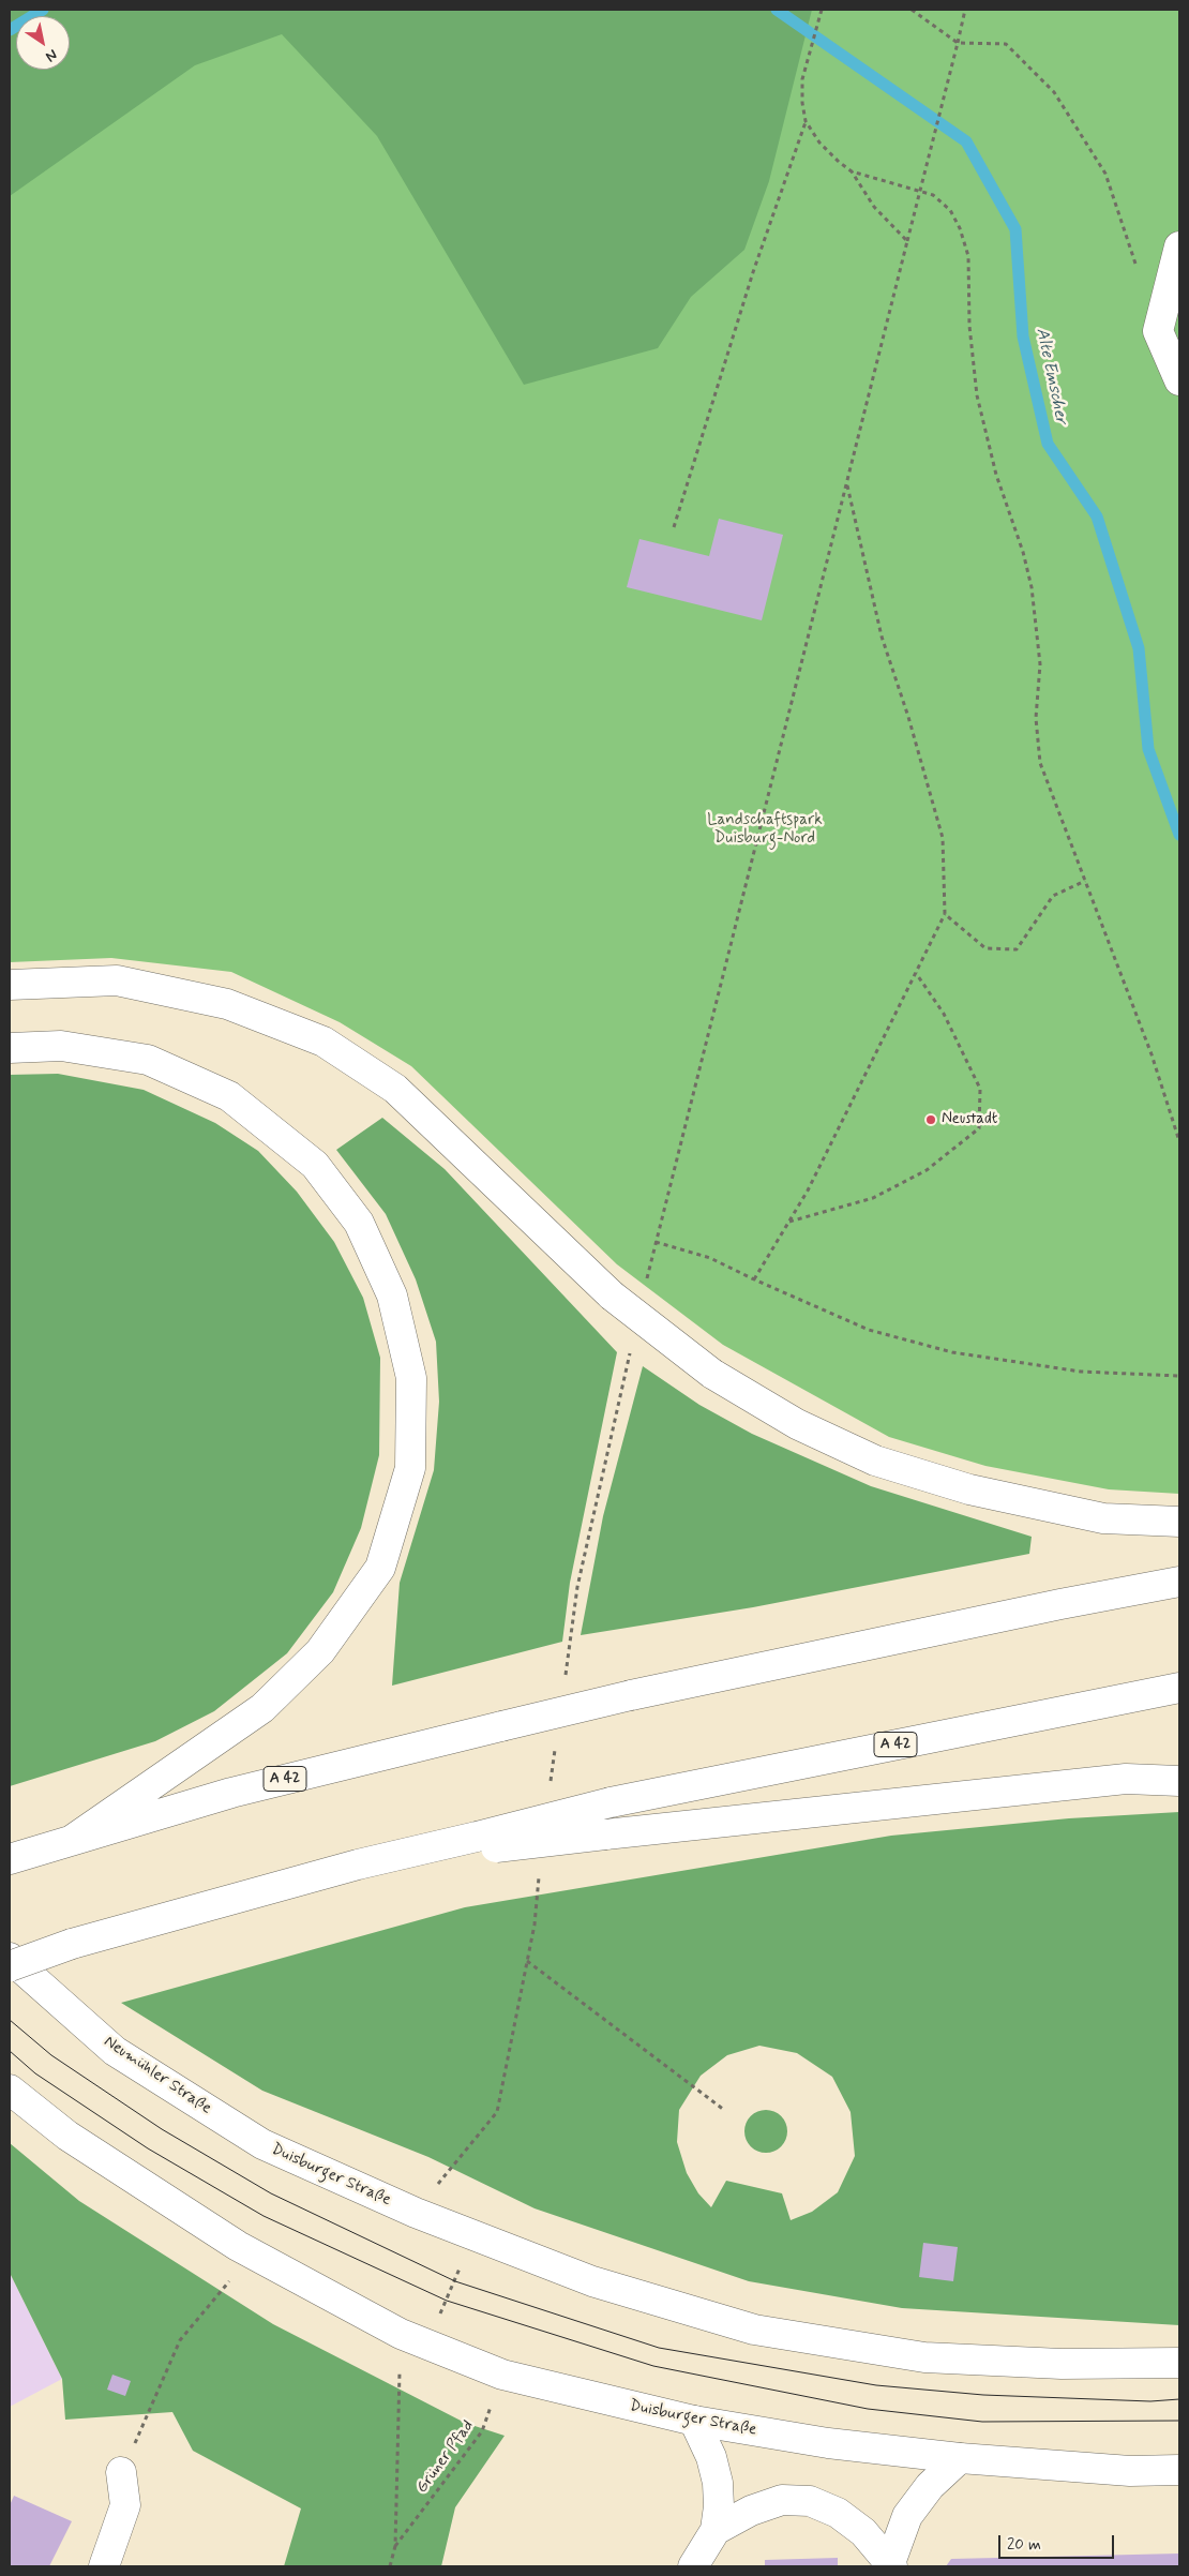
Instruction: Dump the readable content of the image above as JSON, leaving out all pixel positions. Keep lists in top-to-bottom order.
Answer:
{
  "streets": {
    "main road": ["A 42", "Neumühler Straße", "Duisburger Straße"],
    "path": ["Grüner Pfad"]
  },
  "crossings": [
    ["Neumühler Straße", "Duisburger Straße"],
    ["Duisburger Straße", "Grüner Pfad"]
  ],
  "water": ["Alte Emscher"],
  "parks": ["Landschaftspark Duisburg-Nord"],
  "places": ["Neustadt"],
  "scale_bar": "20 m",
  "north": "bottom right"
}
